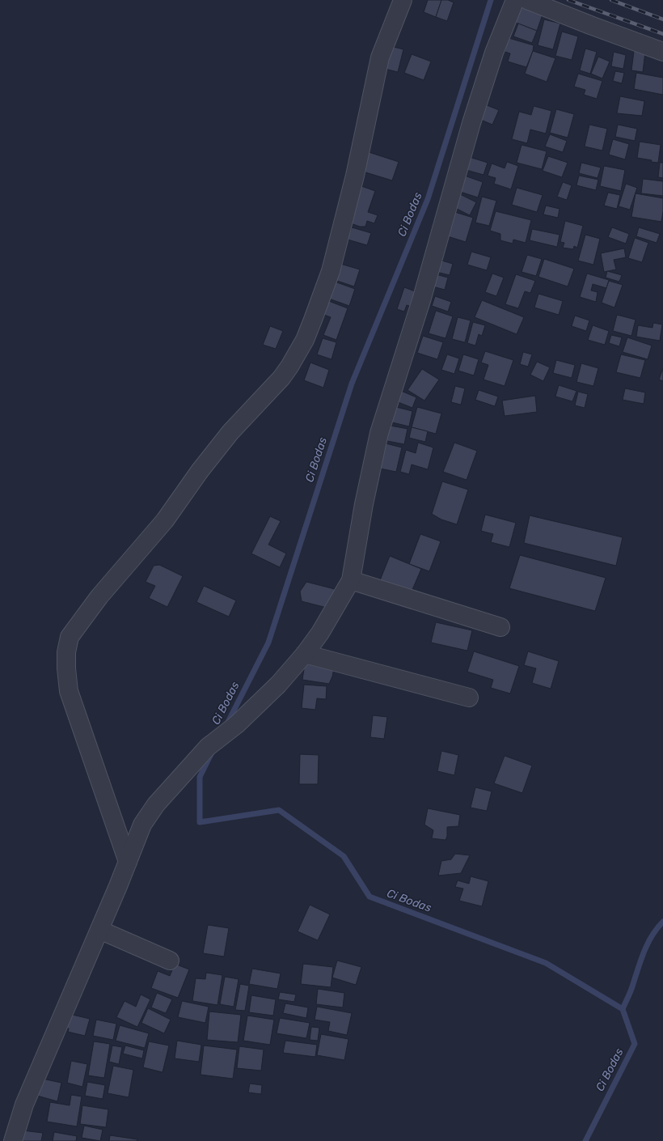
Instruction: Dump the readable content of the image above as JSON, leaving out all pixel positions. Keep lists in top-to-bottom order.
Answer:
{
  "water": ["Ci Bodas"]
}
